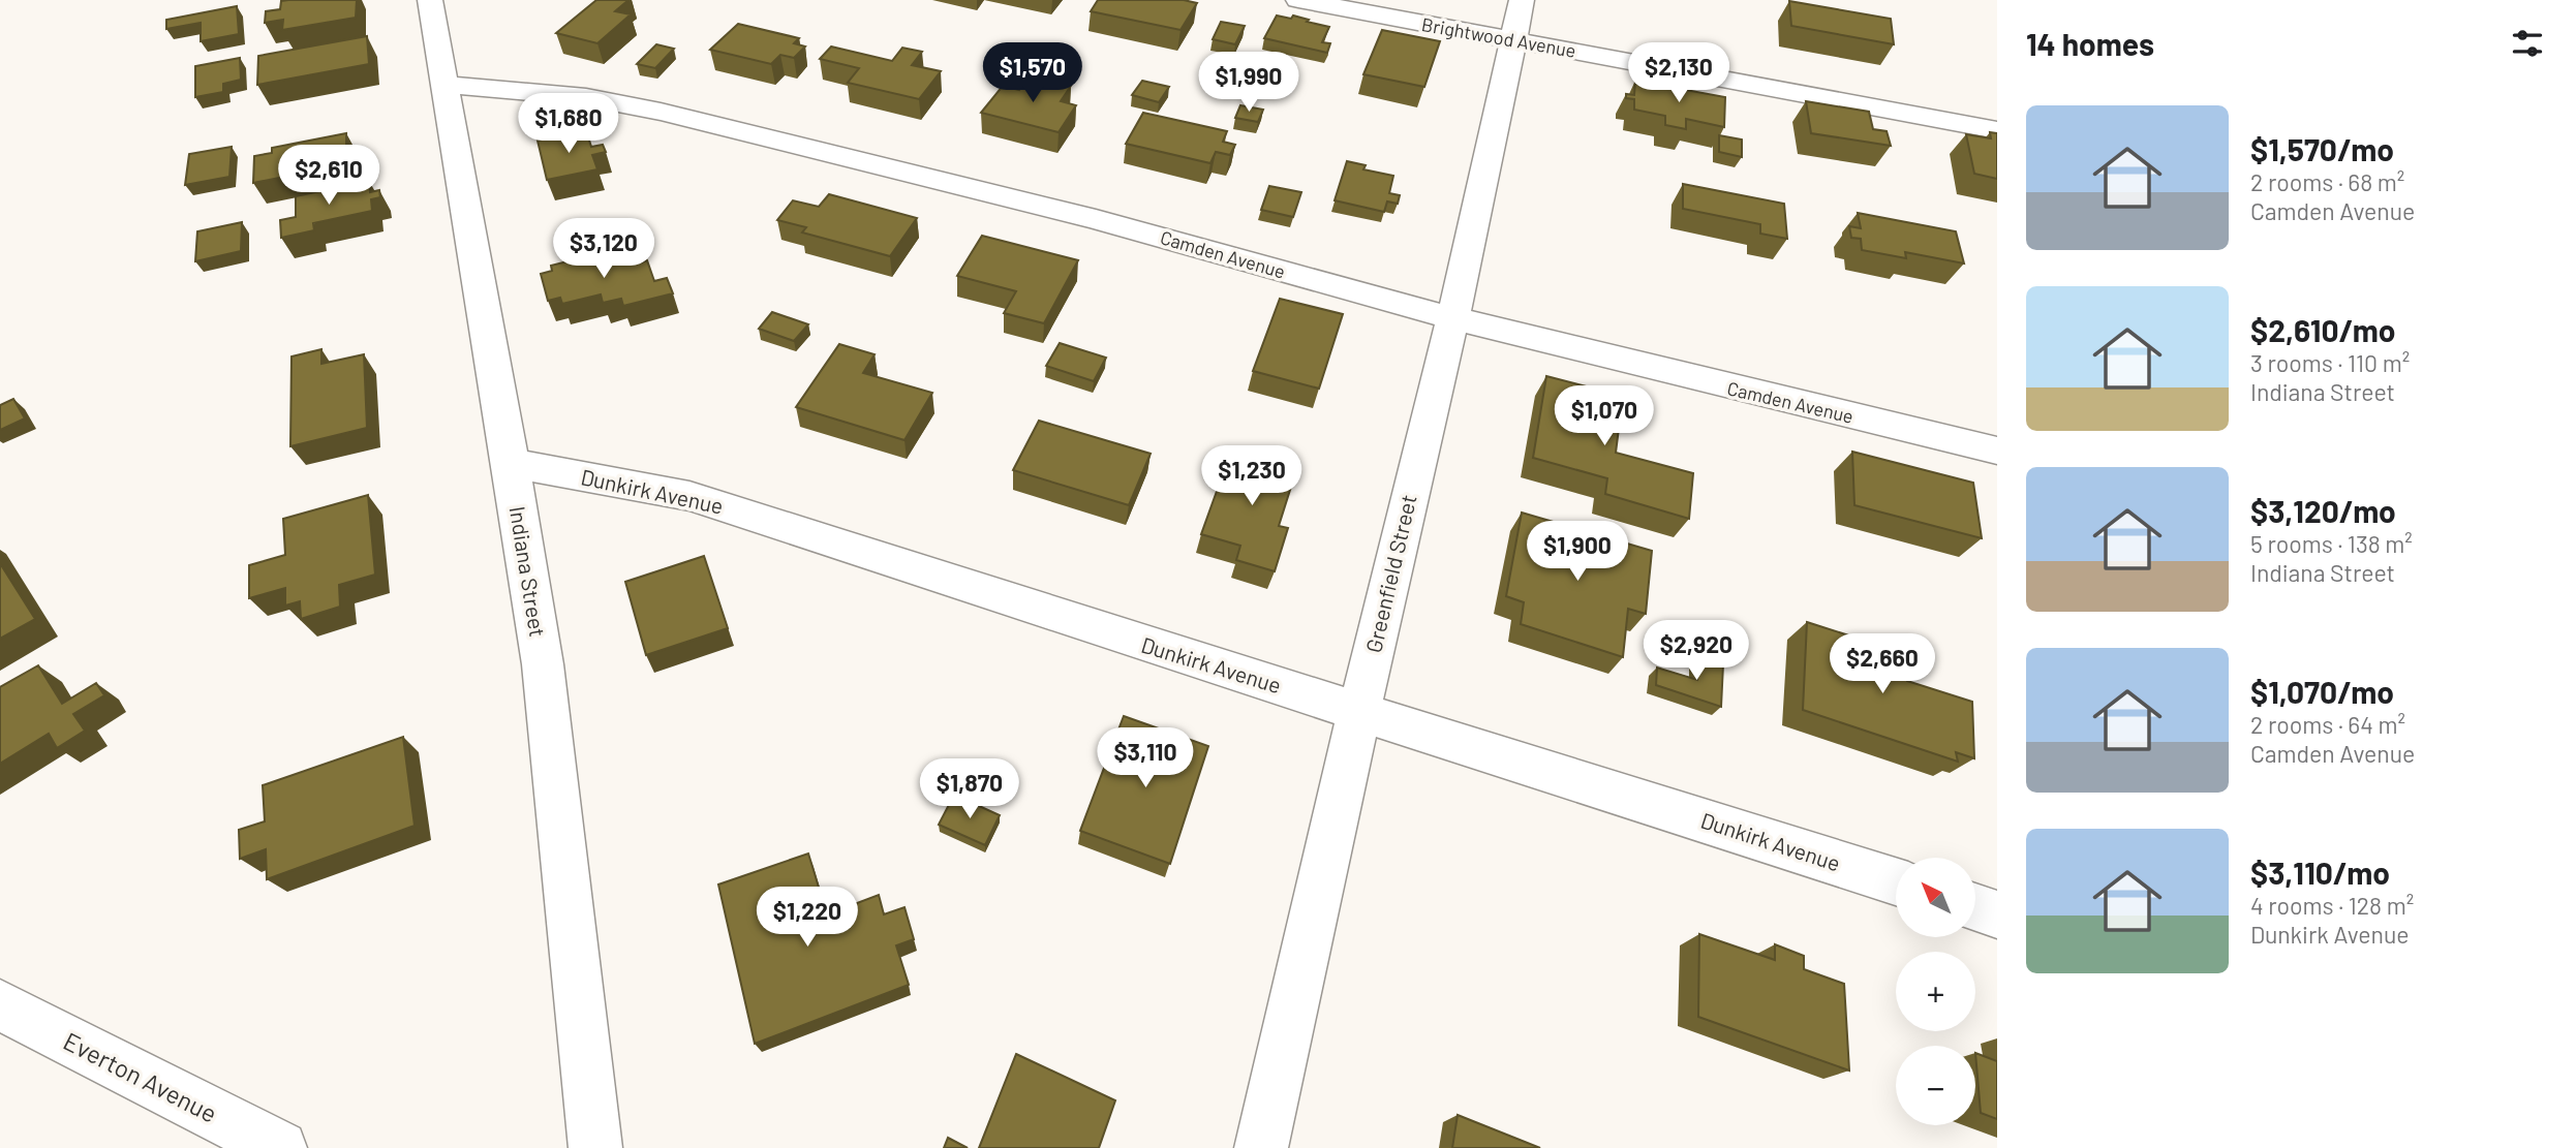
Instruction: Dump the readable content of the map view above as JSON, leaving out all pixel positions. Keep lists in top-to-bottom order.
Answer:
{
  "streets": {
    "street": [
      "Brightwood Avenue",
      "Camden Avenue",
      "Dunkirk Avenue",
      "Indiana Street",
      "Greenfield Street",
      "Everton Avenue"
    ]
  },
  "crossings": [
    ["Brightwood Avenue", "Greenfield Street"],
    ["Camden Avenue", "Indiana Street"],
    ["Camden Avenue", "Greenfield Street"],
    ["Dunkirk Avenue", "Indiana Street"],
    ["Dunkirk Avenue", "Greenfield Street"]
  ],
  "north": "top left",
  "page": {
    "heading": "14 homes",
    "price": [
      "$1,570",
      "$2,130",
      "$1,990",
      "$1,680",
      "$2,610",
      "$3,120",
      "$1,070",
      "$1,230",
      "$1,900",
      "$2,920",
      "$2,660",
      "$3,110",
      "$1,870",
      "$1,220"
    ],
    "list": [
      {
        "name": "$1,570/mo",
        "note": "2 rooms · 68 m² · Camden Avenue"
      },
      {
        "name": "$2,610/mo",
        "note": "3 rooms · 110 m² · Indiana Street"
      },
      {
        "name": "$3,120/mo",
        "note": "5 rooms · 138 m² · Indiana Street"
      },
      {
        "name": "$1,070/mo",
        "note": "2 rooms · 64 m² · Camden Avenue"
      },
      {
        "name": "$3,110/mo",
        "note": "4 rooms · 128 m² · Dunkirk Avenue"
      }
    ],
    "map_buttons": ["+", "−"]
  }
}
